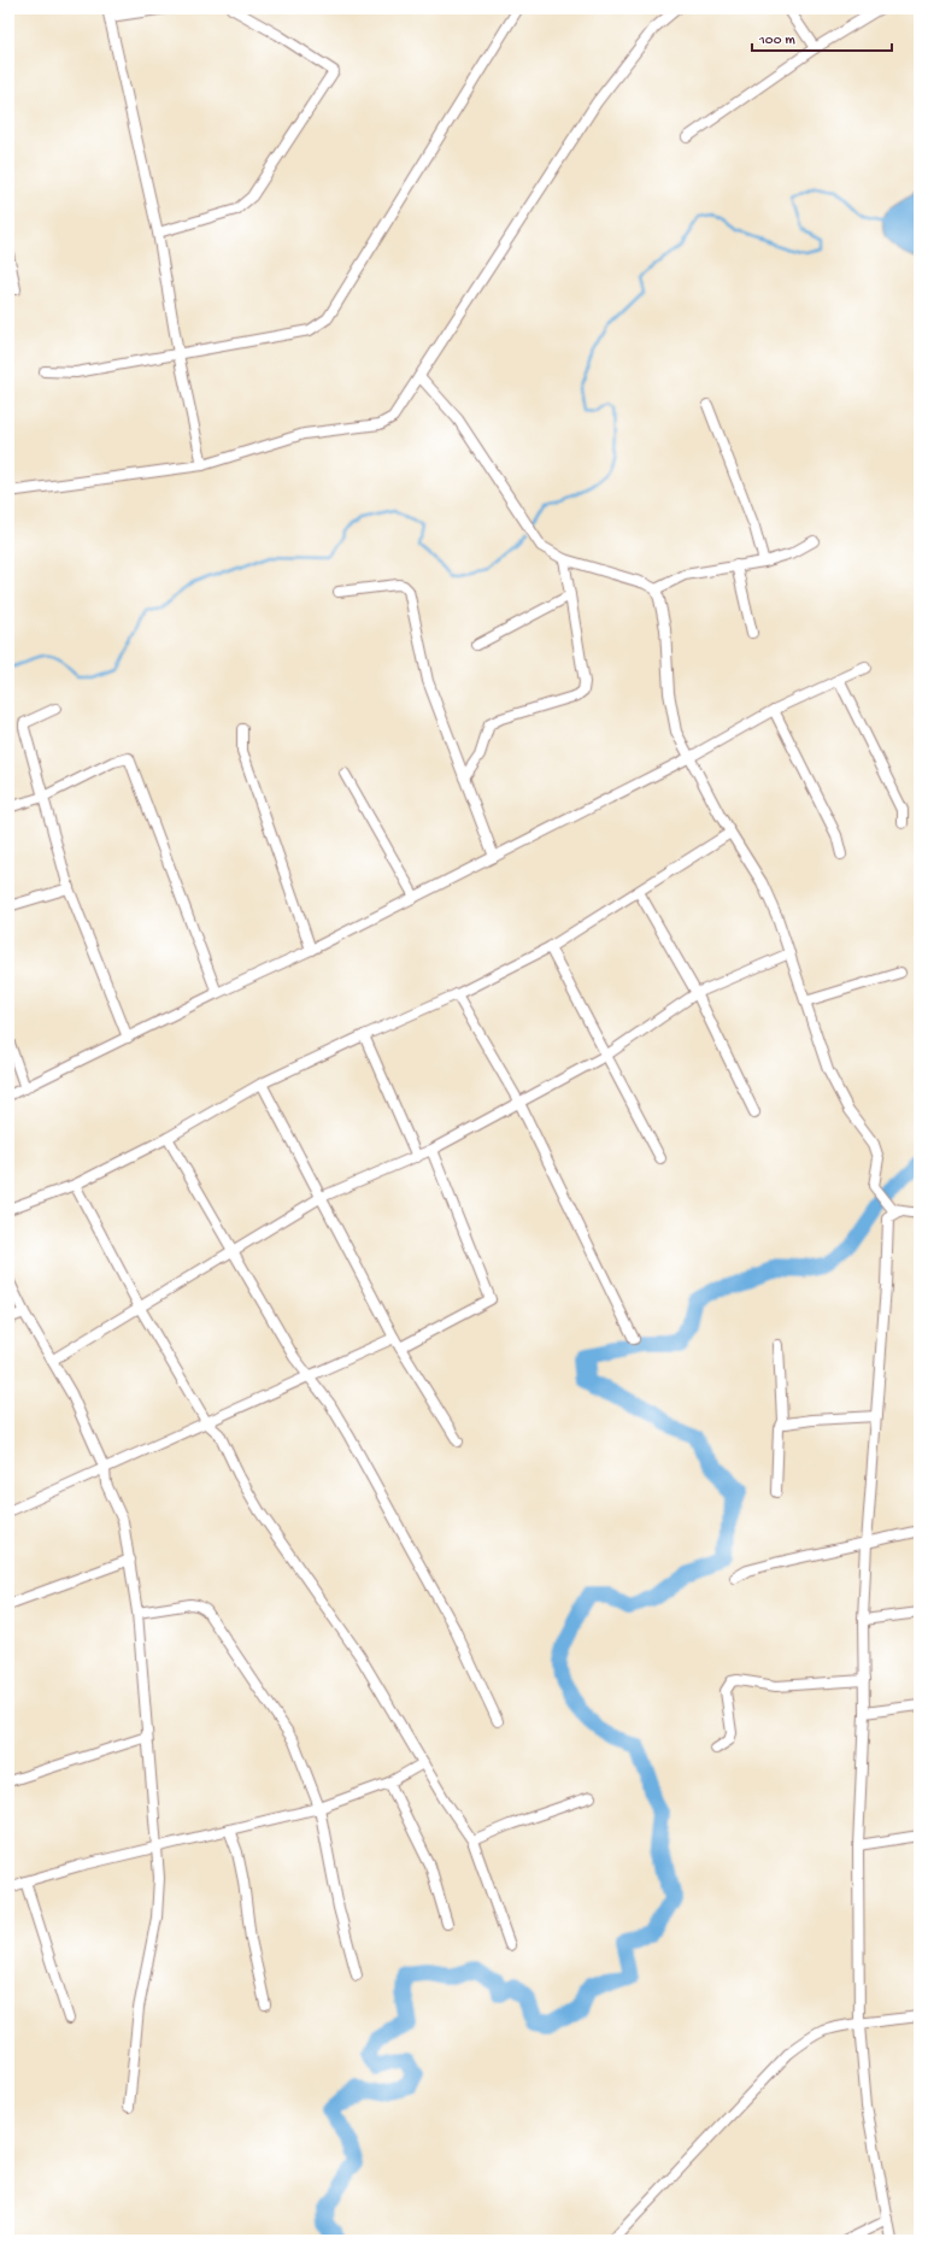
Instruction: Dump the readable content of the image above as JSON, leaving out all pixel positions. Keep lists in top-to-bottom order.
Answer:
{
  "scale_bar": "100 m"
}
